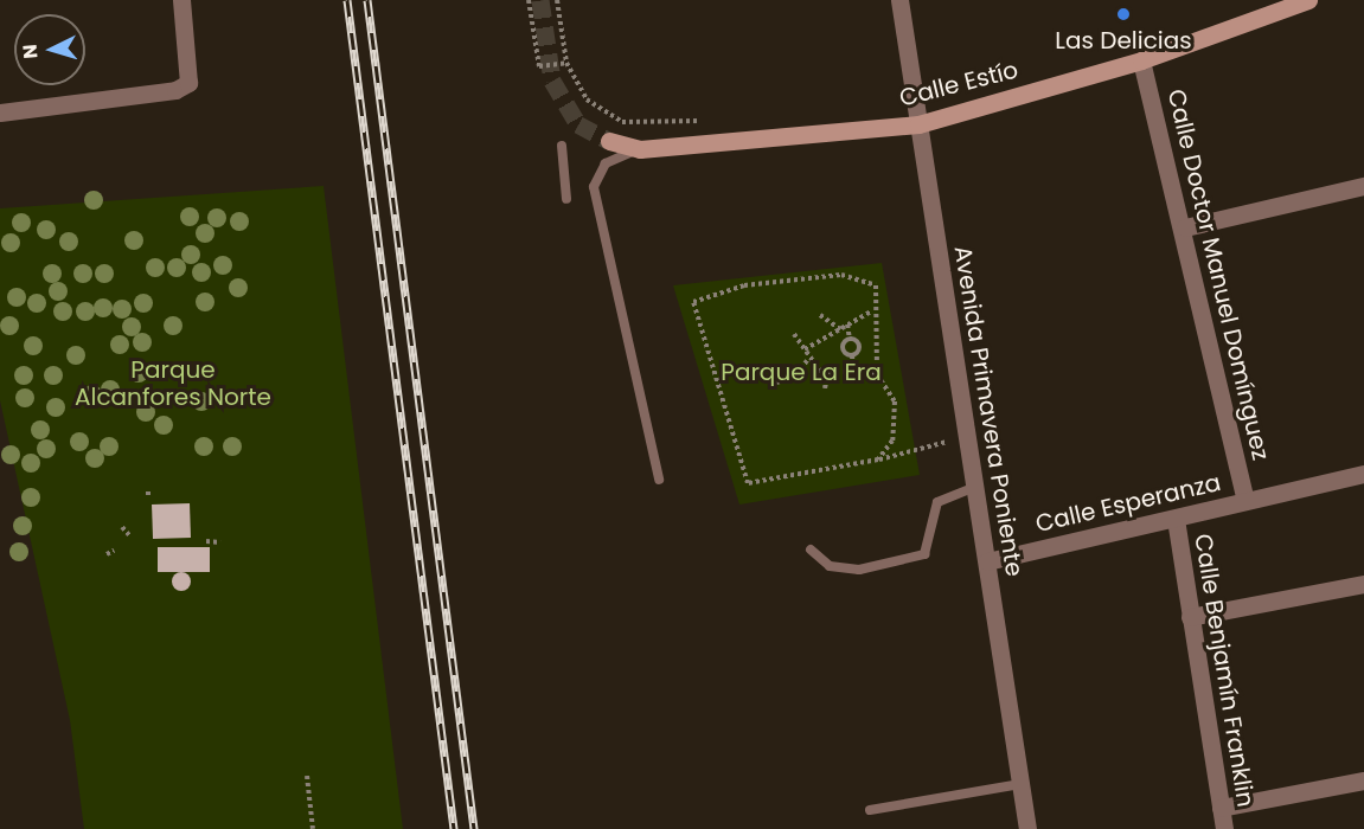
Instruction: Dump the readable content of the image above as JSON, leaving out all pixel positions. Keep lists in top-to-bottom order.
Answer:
{
  "streets": {
    "main road": ["Calle Estío"],
    "street": [
      "Calle Doctor Manuel Domínguez",
      "Avenida Primavera Poniente",
      "Calle Esperanza",
      "Calle Benjamín Franklin"
    ]
  },
  "crossings": [
    ["Calle Estío", "Calle Doctor Manuel Domínguez"],
    ["Calle Estío", "Avenida Primavera Poniente"],
    ["Calle Doctor Manuel Domínguez", "Calle Esperanza"],
    ["Avenida Primavera Poniente", "Calle Esperanza"],
    ["Calle Esperanza", "Calle Benjamín Franklin"]
  ],
  "parks": ["Parque Alcanfores Norte", "Parque La Era"],
  "places": ["Las Delicias"],
  "north": "left"
}
